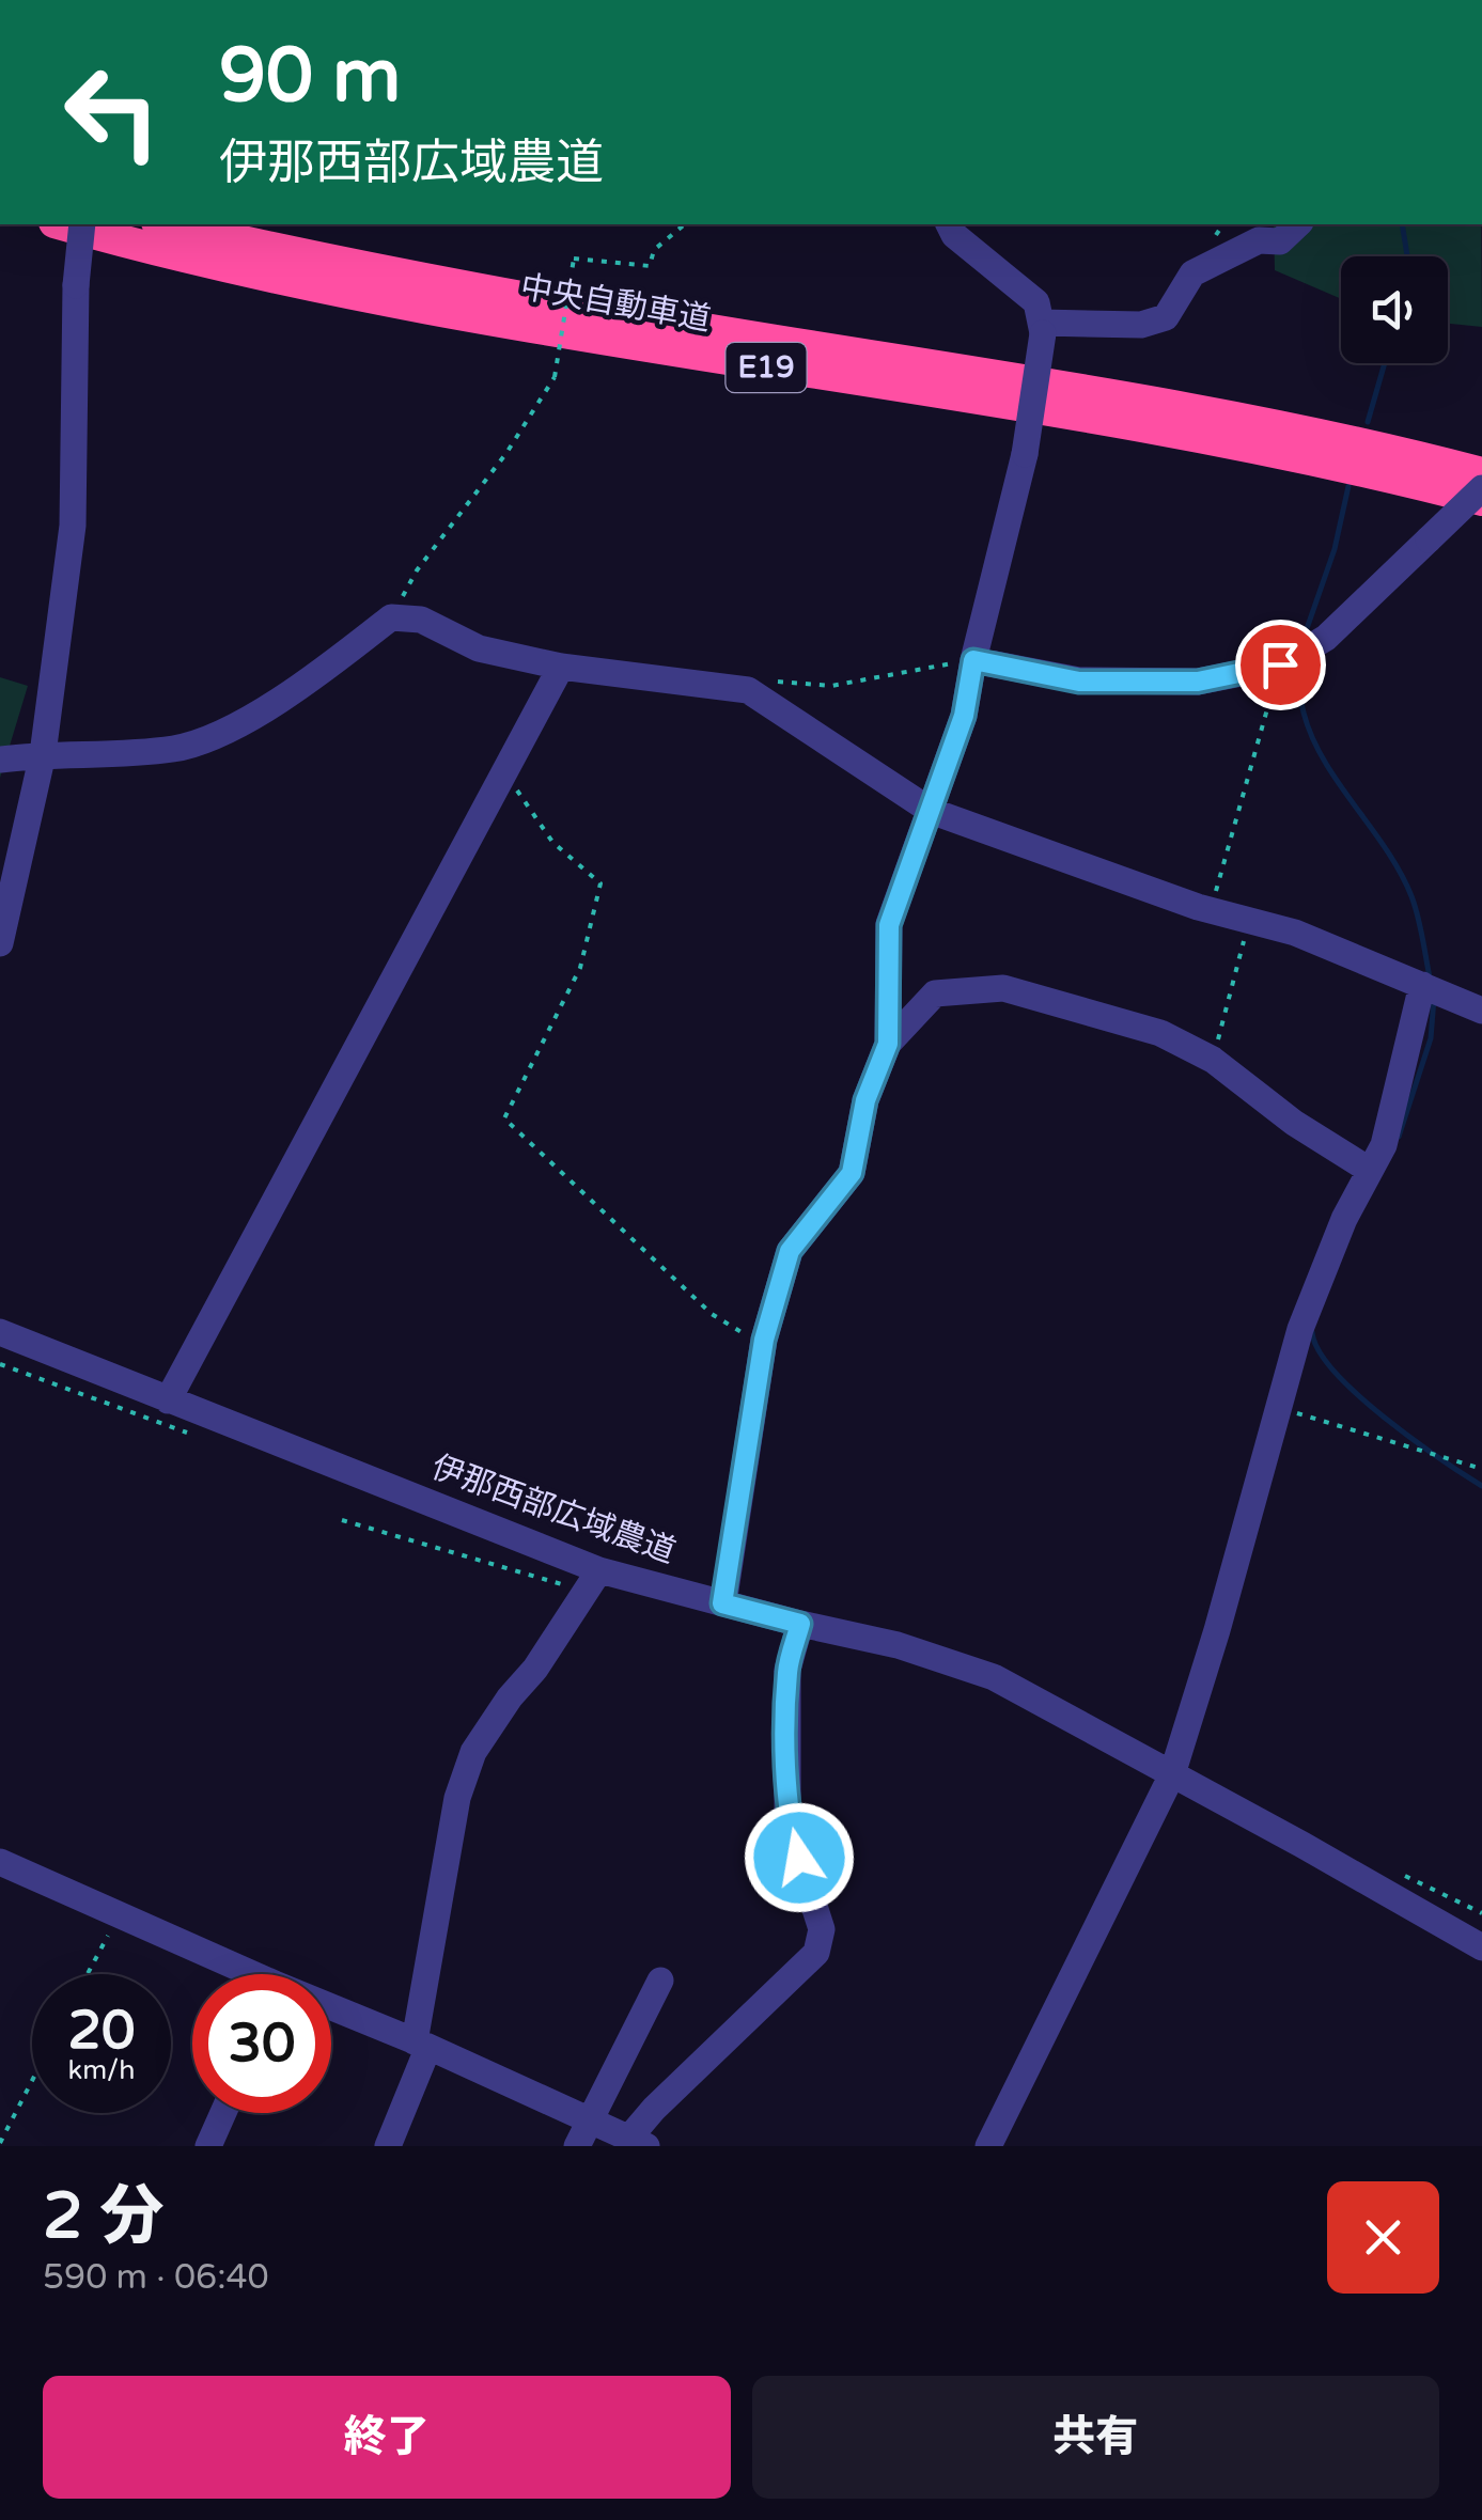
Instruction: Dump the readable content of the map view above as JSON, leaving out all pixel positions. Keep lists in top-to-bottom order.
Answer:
{
  "streets": {
    "highway": ["中央自動車道", "E19"],
    "street": ["伊那西部広域農道"]
  },
  "page": {
    "turn": ["90 m", "伊那西部広域農道"],
    "speed": "20 km/h",
    "limit": "30",
    "heading": ["2 分", "590 m · 06:40"],
    "buttons": ["終了", "共有"]
  }
}
